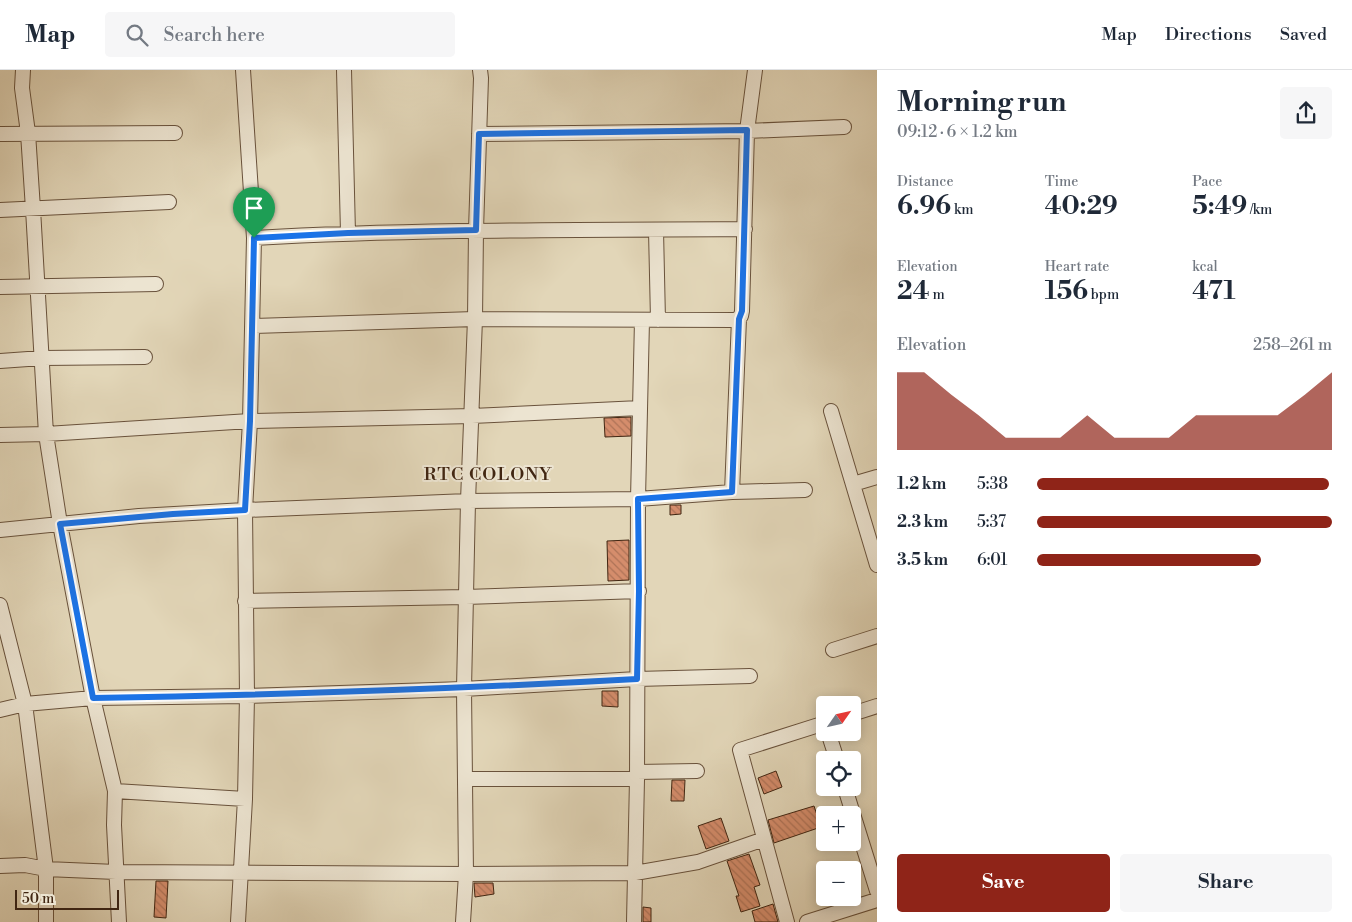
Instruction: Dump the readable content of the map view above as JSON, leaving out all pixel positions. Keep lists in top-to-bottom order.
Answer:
{
  "districts": ["RTC COLONY"],
  "scale_bar": "50 m",
  "north": "top right",
  "page": {
    "header": "Map",
    "search": "Search here",
    "nav": ["Map", "Directions", "Saved"],
    "heading": ["Morning run", "09:12 · 6 × 1.2 km"],
    "stats": [
      ["Distance", "6.96 km"],
      ["Time", "40:29"],
      ["Pace", "5:49 /km"],
      ["Elevation", "24 m"],
      ["Heart rate", "156 bpm"],
      ["kcal", "471"]
    ],
    "chart": ["Elevation", "258–261 m"],
    "list": [
      {
        "name": "1.2 km",
        "note": "5:38"
      },
      {
        "name": "2.3 km",
        "note": "5:37"
      },
      {
        "name": "3.5 km",
        "note": "6:01"
      }
    ],
    "map_buttons": ["+", "−"],
    "buttons": ["Save", "Share"],
    "scale": "50 m"
  }
}
